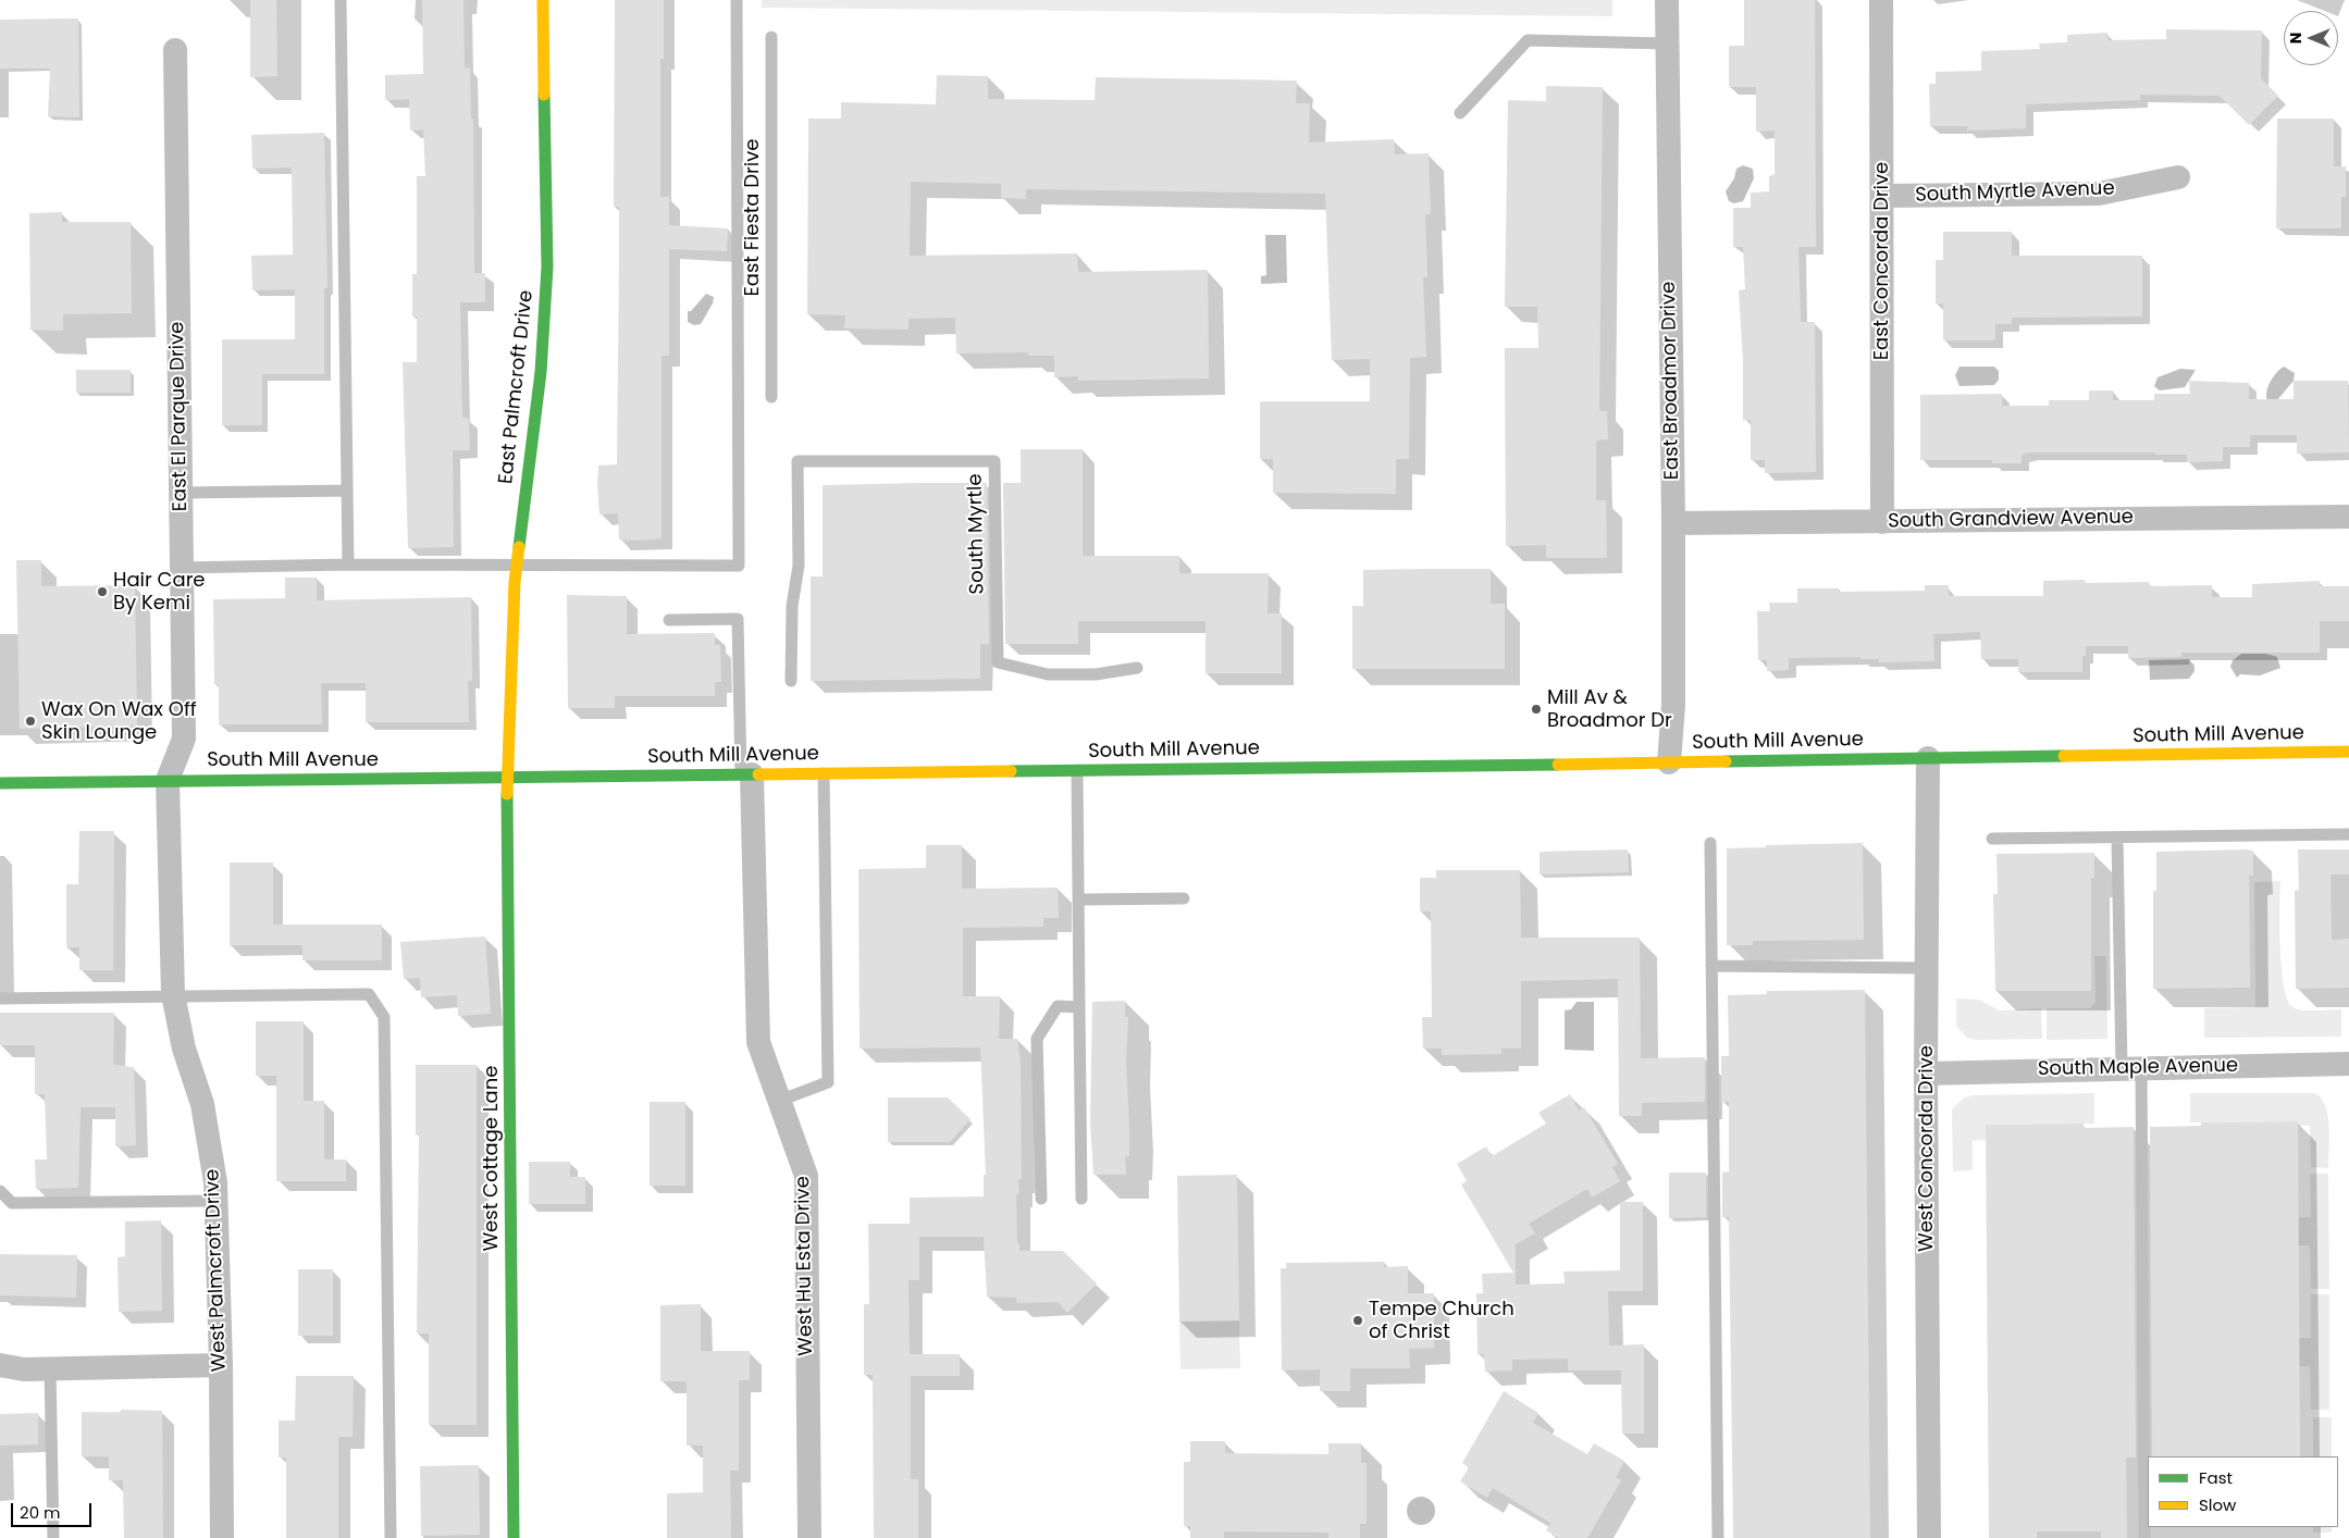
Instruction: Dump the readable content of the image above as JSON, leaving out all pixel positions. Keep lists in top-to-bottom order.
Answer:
{
  "streets": {
    "main road": ["East Palmcroft Drive", "South Mill Avenue", "West Cottage Lane"],
    "street": [
      "South Myrtle Avenue",
      "East Concorda Drive",
      "East Broadmor Drive",
      "East El Parque Drive",
      "South Grandview Avenue",
      "South Maple Avenue",
      "West Concorda Drive",
      "West Hu Esta Drive",
      "West Palmcroft Drive"
    ],
    "lane": ["East Fiesta Drive", "South Myrtle"]
  },
  "crossings": [
    ["South Myrtle Avenue", "East Concorda Drive"],
    ["East Concorda Drive", "South Grandview Avenue"],
    ["East Broadmor Drive", "South Grandview Avenue"],
    ["East Broadmor Drive", "South Mill Avenue"],
    ["East Palmcroft Drive", "South Mill Avenue"],
    ["East Palmcroft Drive", "West Cottage Lane"],
    ["East El Parque Drive", "South Mill Avenue"],
    ["East El Parque Drive", "West Palmcroft Drive"],
    ["South Mill Avenue", "West Concorda Drive"],
    ["South Mill Avenue", "West Cottage Lane"],
    ["South Mill Avenue", "West Hu Esta Drive"],
    ["South Mill Avenue", "West Palmcroft Drive"],
    ["South Maple Avenue", "West Concorda Drive"]
  ],
  "places": [
    "Hair Care By Kemi",
    "Mill Av & Broadmor Dr",
    "Wax On Wax Off Skin Lounge",
    "Tempe Church of Christ"
  ],
  "legend": ["Fast", "Slow"],
  "scale_bar": "20 m",
  "north": "left"
}
